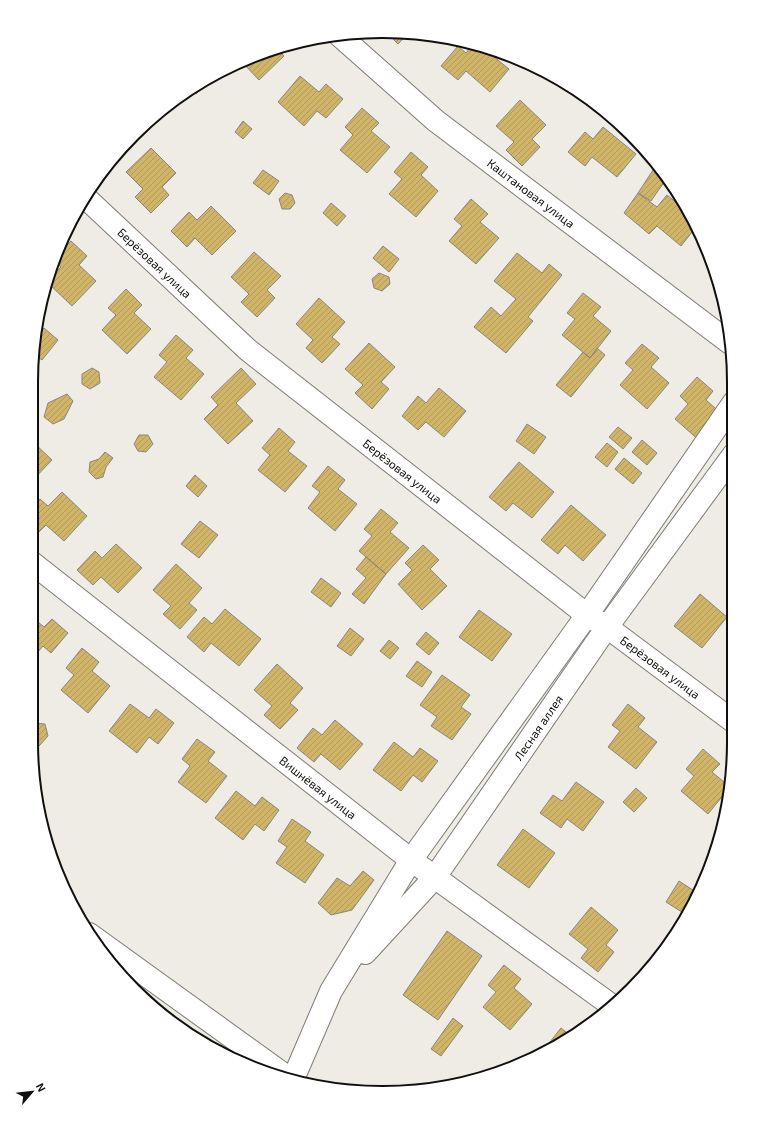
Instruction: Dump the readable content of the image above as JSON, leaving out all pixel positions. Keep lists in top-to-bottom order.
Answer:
{
  "streets": {
    "street": [
      "Каштановая улица",
      "Берёзовая улица",
      "Лесная аллея",
      "Вишнёвая улица"
    ]
  },
  "crossings": [
    ["Берёзовая улица", "Лесная аллея"],
    ["Лесная аллея", "Вишнёвая улица"]
  ],
  "north": "top right"
}
